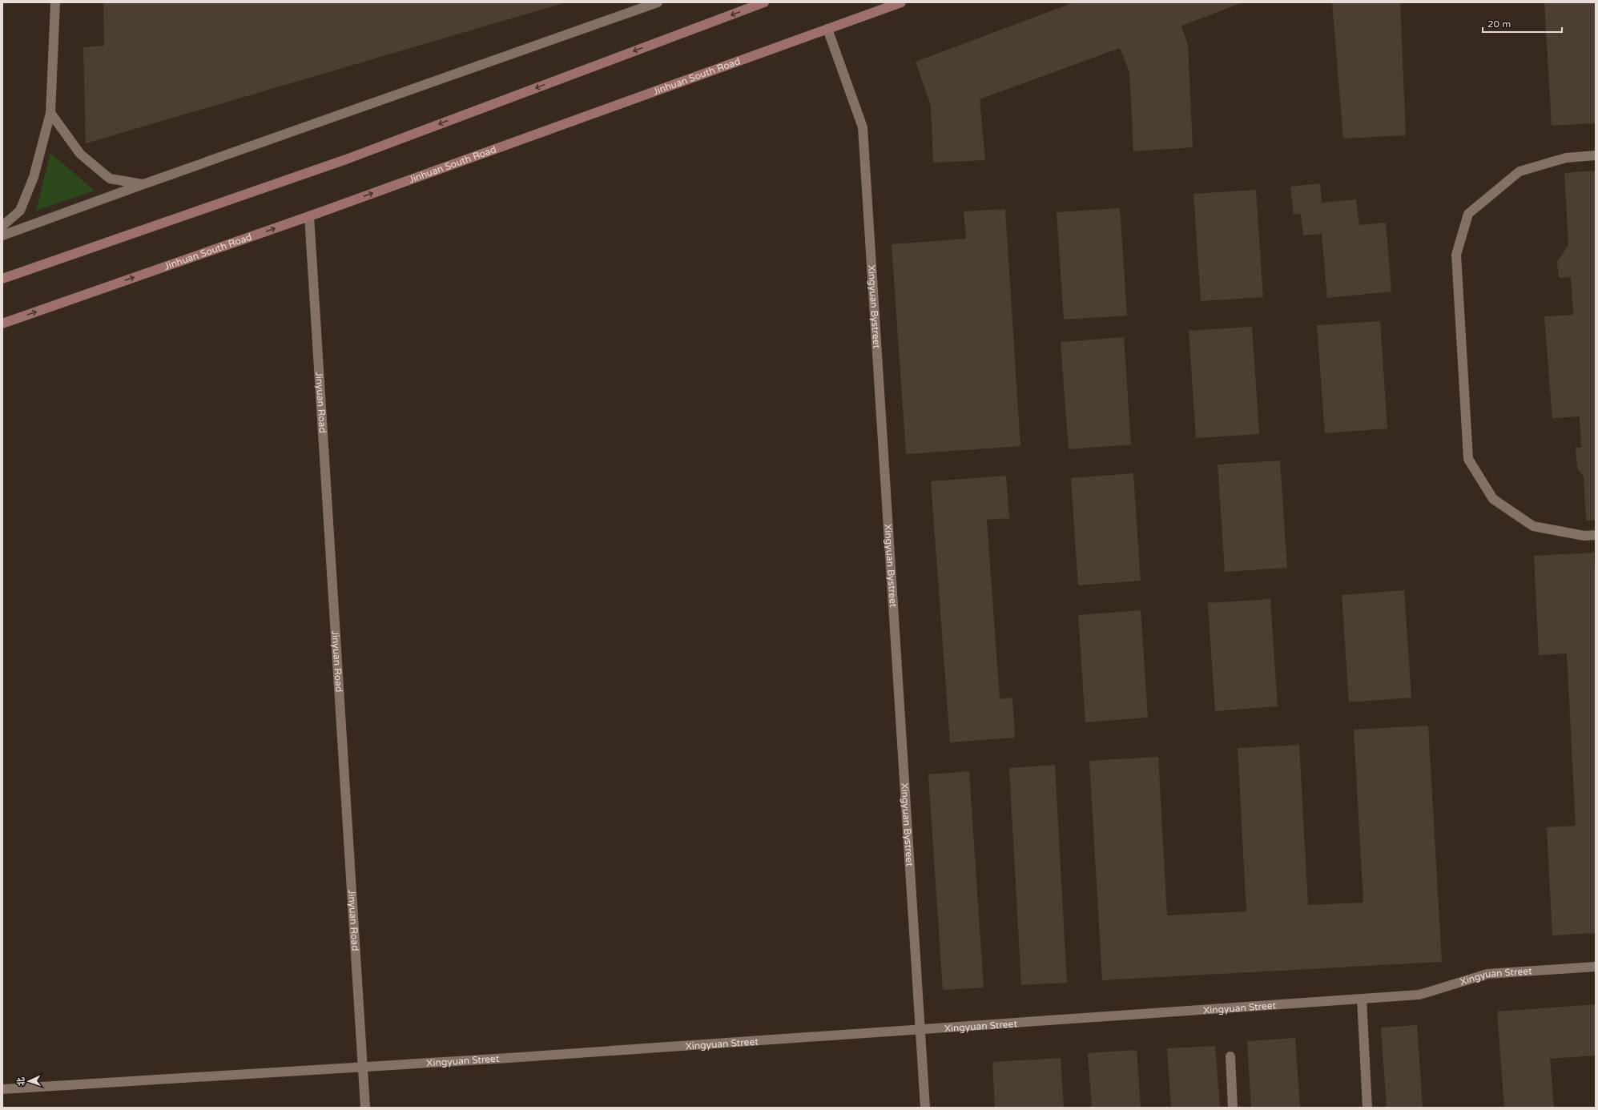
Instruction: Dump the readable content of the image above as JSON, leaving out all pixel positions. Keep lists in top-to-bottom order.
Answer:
{
  "streets": {
    "main road": ["Jinhuan South Road"],
    "street": ["Xingyuan Bystreet", "Jinyuan Road", "Xingyuan Street"]
  },
  "crossings": [
    ["Jinhuan South Road", "Xingyuan Bystreet"],
    ["Jinhuan South Road", "Jinyuan Road"],
    ["Xingyuan Bystreet", "Xingyuan Street"],
    ["Jinyuan Road", "Xingyuan Street"]
  ],
  "scale_bar": "20 m",
  "north": "left"
}
